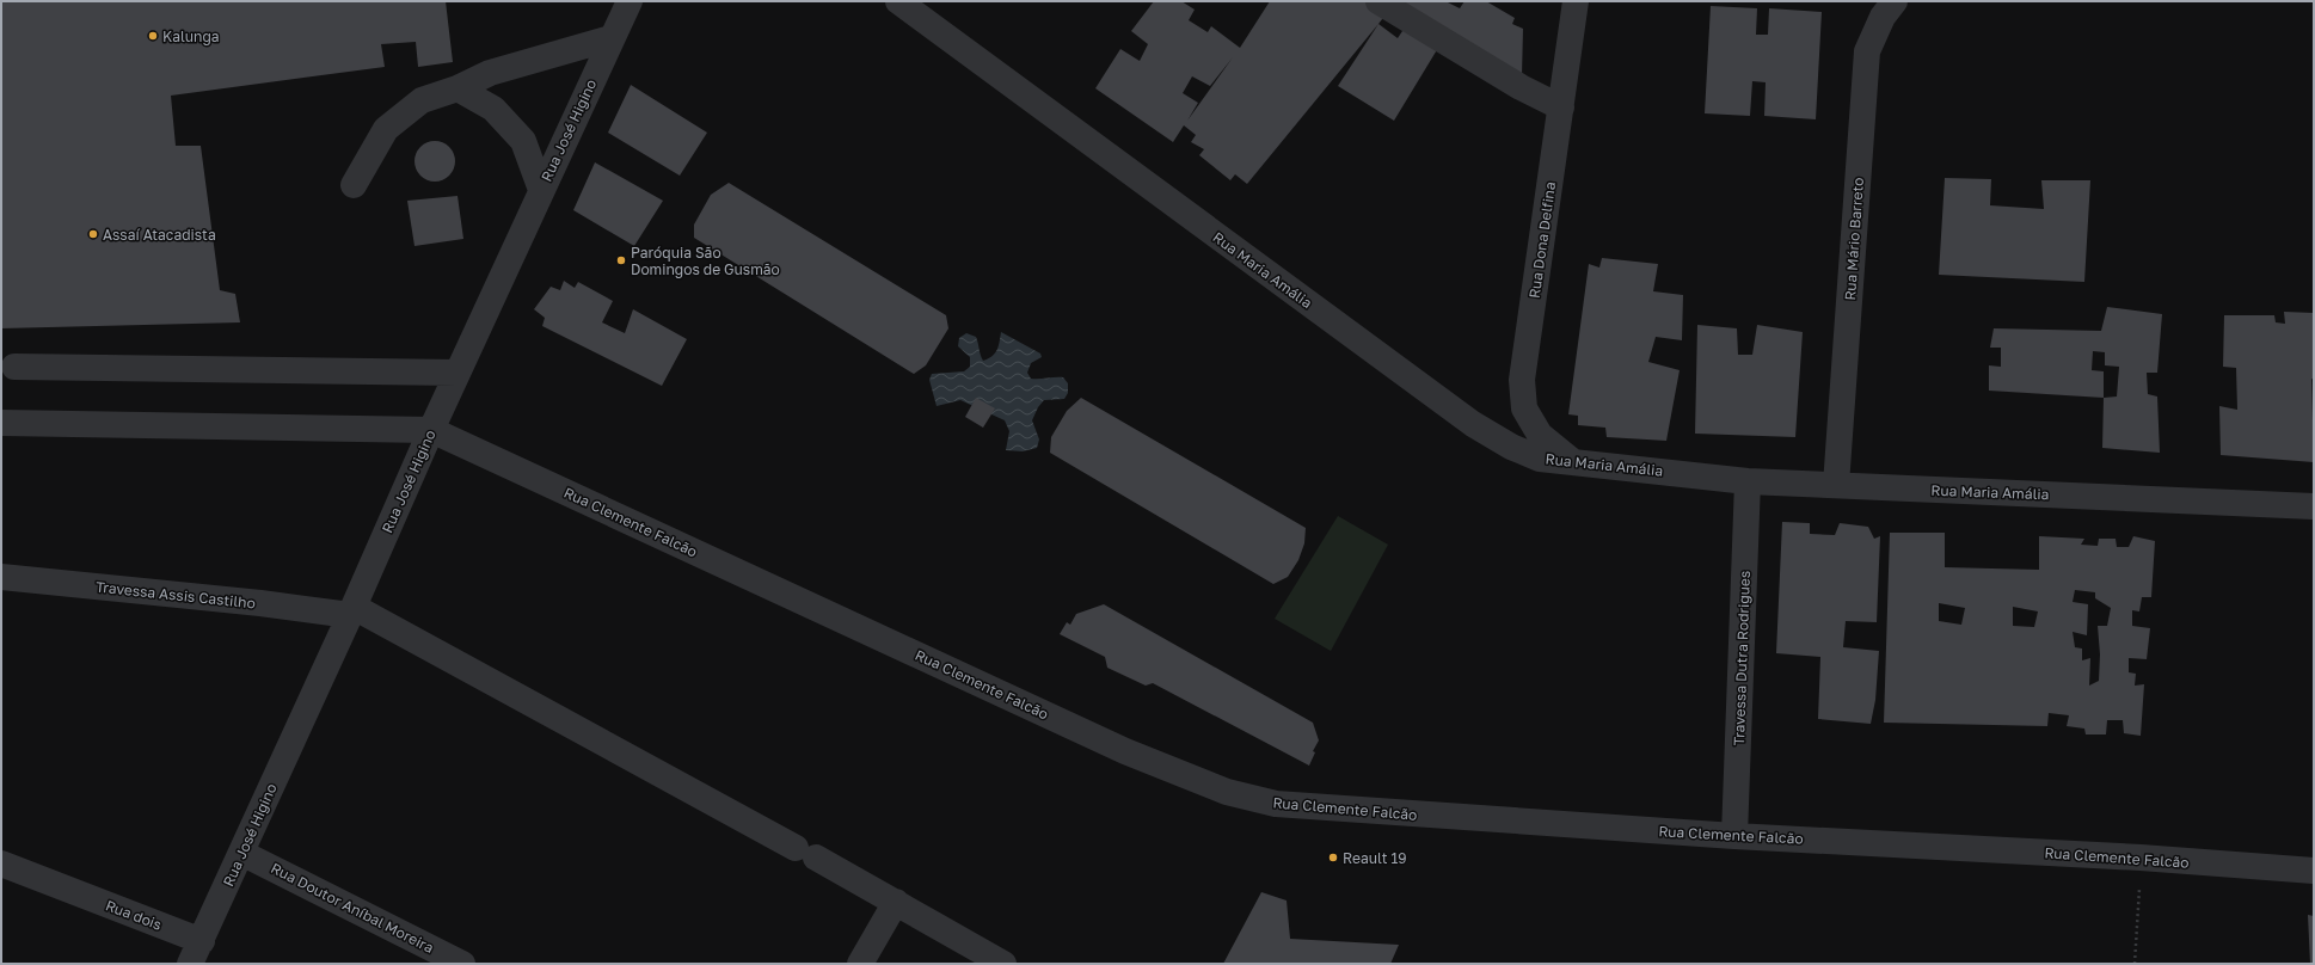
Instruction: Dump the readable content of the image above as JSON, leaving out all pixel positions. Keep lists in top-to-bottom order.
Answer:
{
  "streets": {
    "street": [
      "Rua José Higino",
      "Rua Mário Barreto",
      "Rua Dona Delfina",
      "Rua Maria Amália",
      "Rua Clemente Falcão",
      "Travessa Assis Castilho",
      "Travessa Dutra Rodrigues",
      "Rua Doutor Aníbal Moreira",
      "Rua dois"
    ]
  },
  "crossings": [
    ["Rua José Higino", "Rua Clemente Falcão"],
    ["Rua José Higino", "Travessa Assis Castilho"],
    ["Rua José Higino", "Rua Doutor Aníbal Moreira"],
    ["Rua José Higino", "Rua dois"],
    ["Rua Mário Barreto", "Rua Maria Amália"],
    ["Rua Dona Delfina", "Rua Maria Amália"],
    ["Rua Maria Amália", "Travessa Dutra Rodrigues"],
    ["Rua Clemente Falcão", "Travessa Dutra Rodrigues"]
  ],
  "places": [
    "Kalunga",
    "Assaí Atacadista",
    "Paróquia São Domingos de Gusmão",
    "Reault 19"
  ]
}
